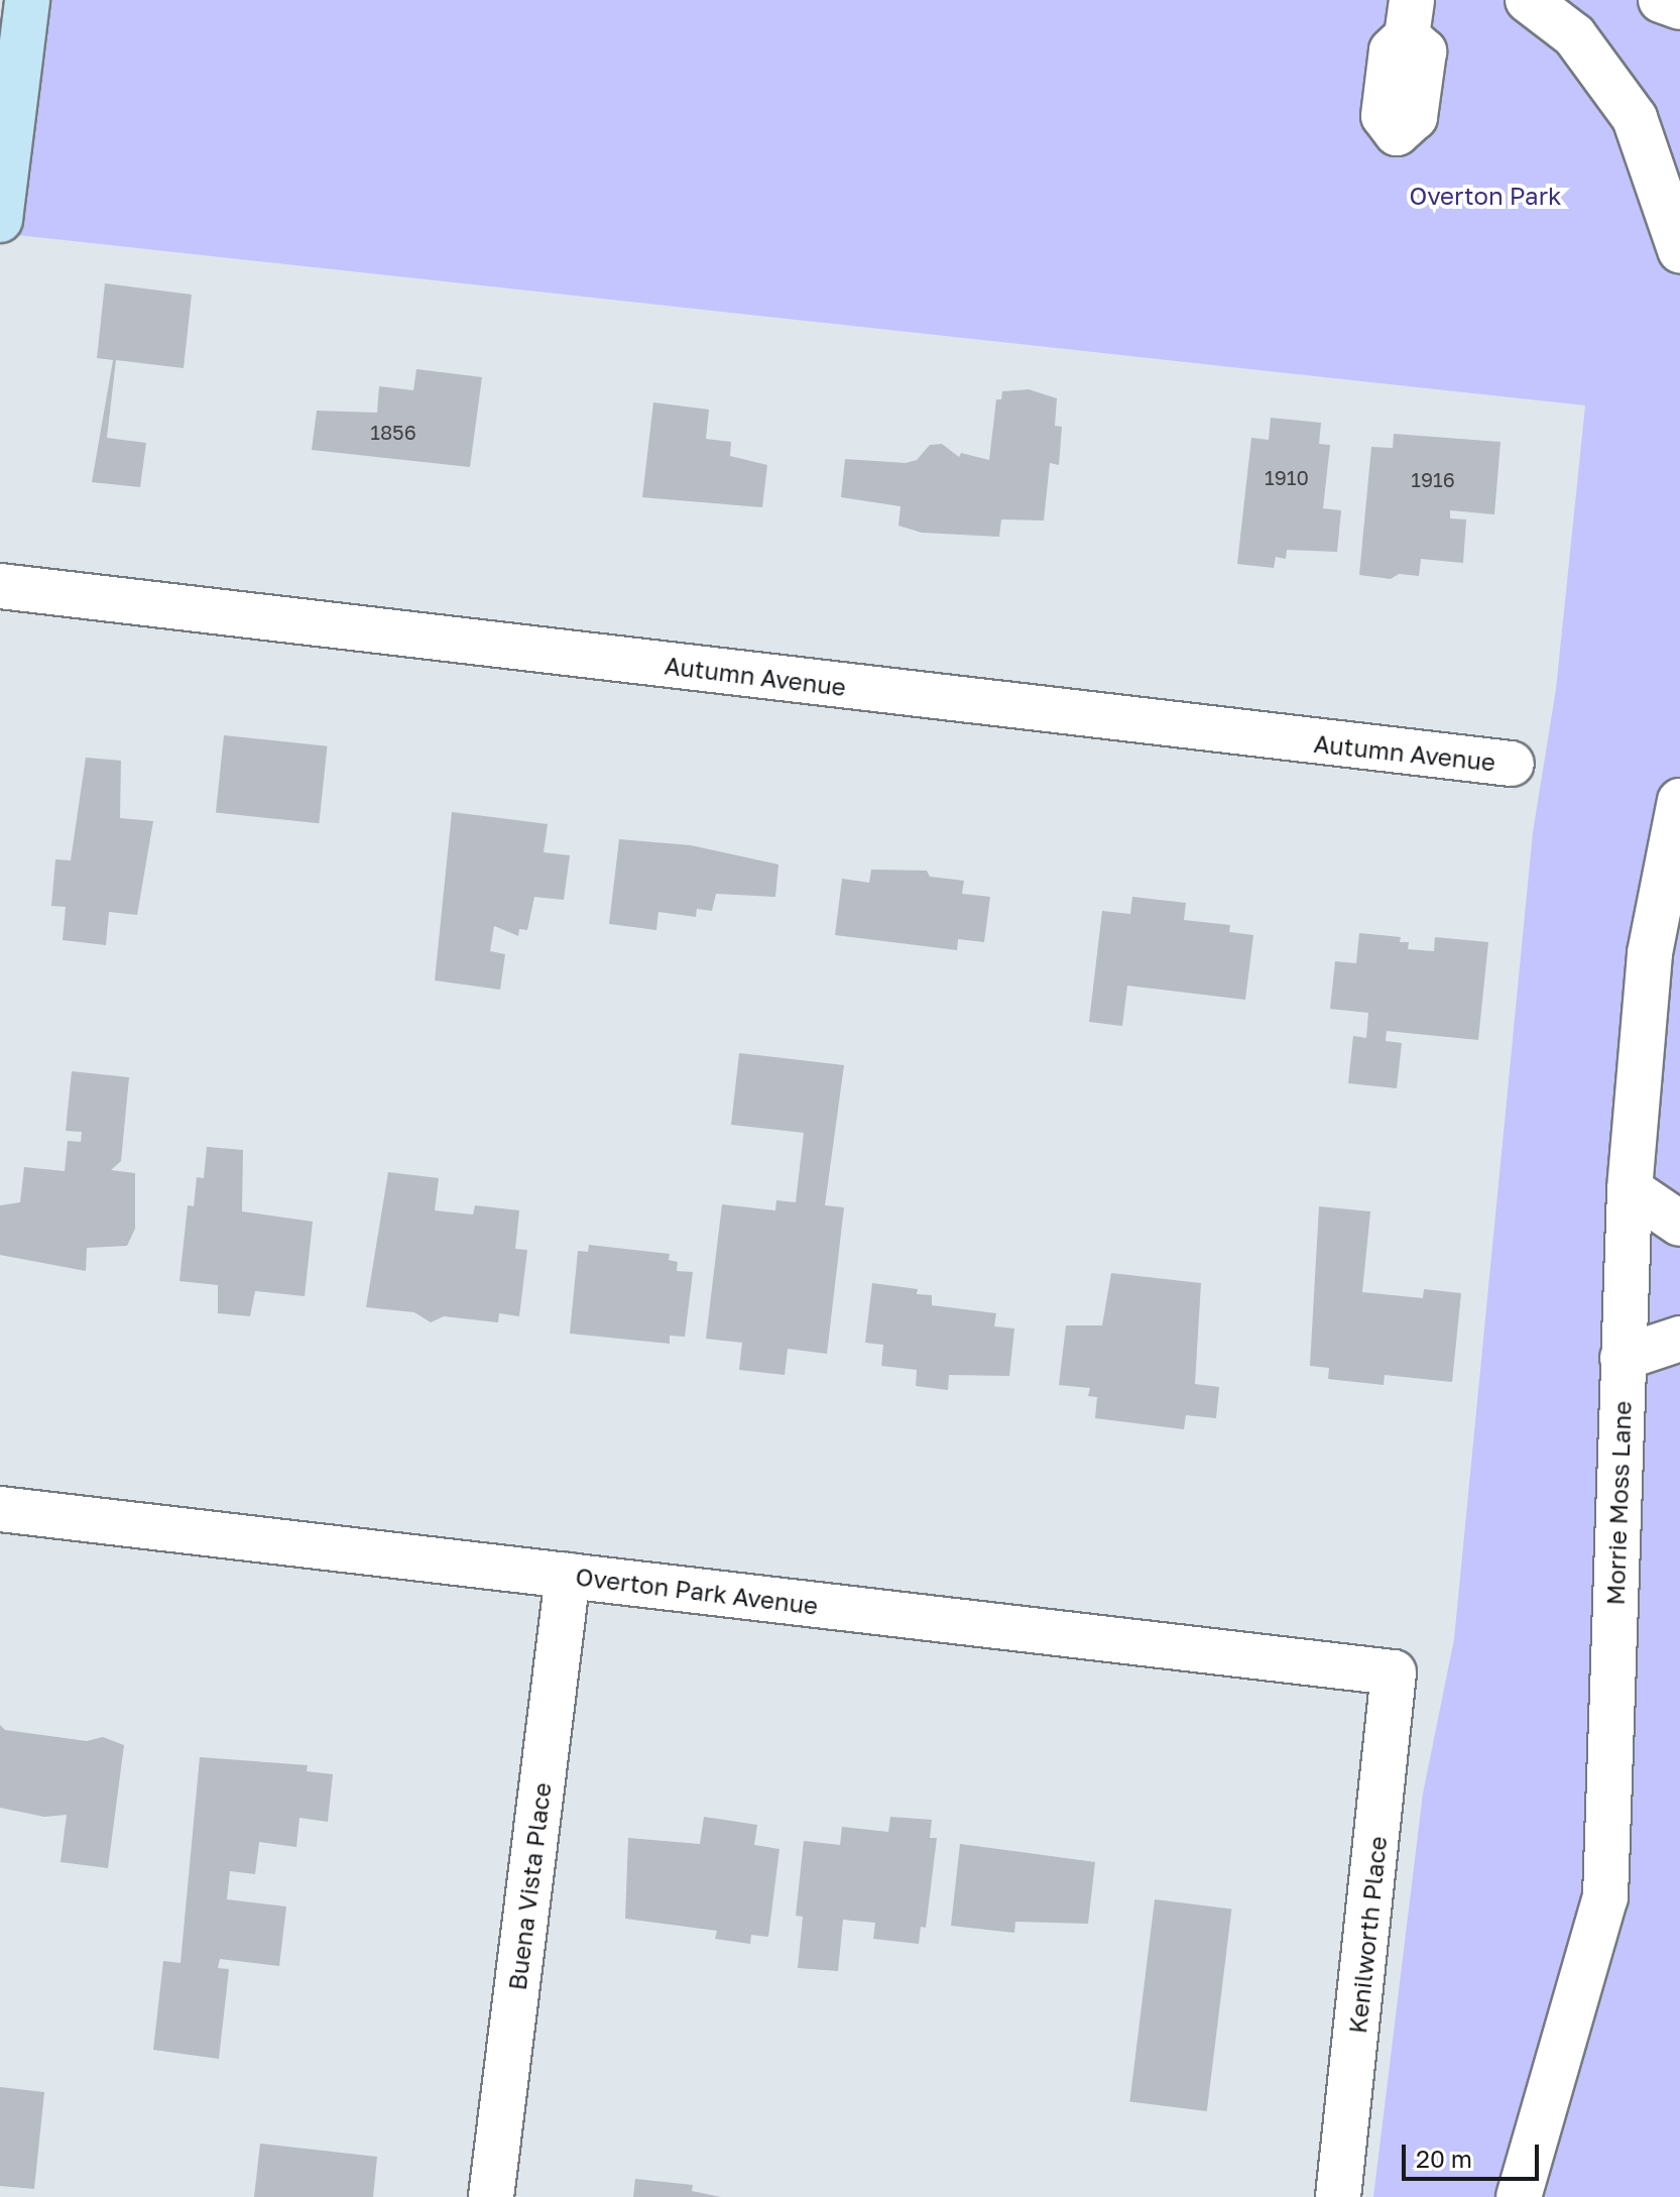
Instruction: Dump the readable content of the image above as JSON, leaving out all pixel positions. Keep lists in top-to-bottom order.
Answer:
{
  "streets": {
    "street": [
      "Autumn Avenue",
      "Morrie Moss Lane",
      "Overton Park Avenue",
      "Buena Vista Place",
      "Kenilworth Place"
    ]
  },
  "crossings": [
    ["Overton Park Avenue", "Buena Vista Place"],
    ["Overton Park Avenue", "Kenilworth Place"]
  ],
  "parks": ["Overton Park"],
  "house_numbers": ["1856", "1910", "1916"],
  "scale_bar": "20 m"
}
